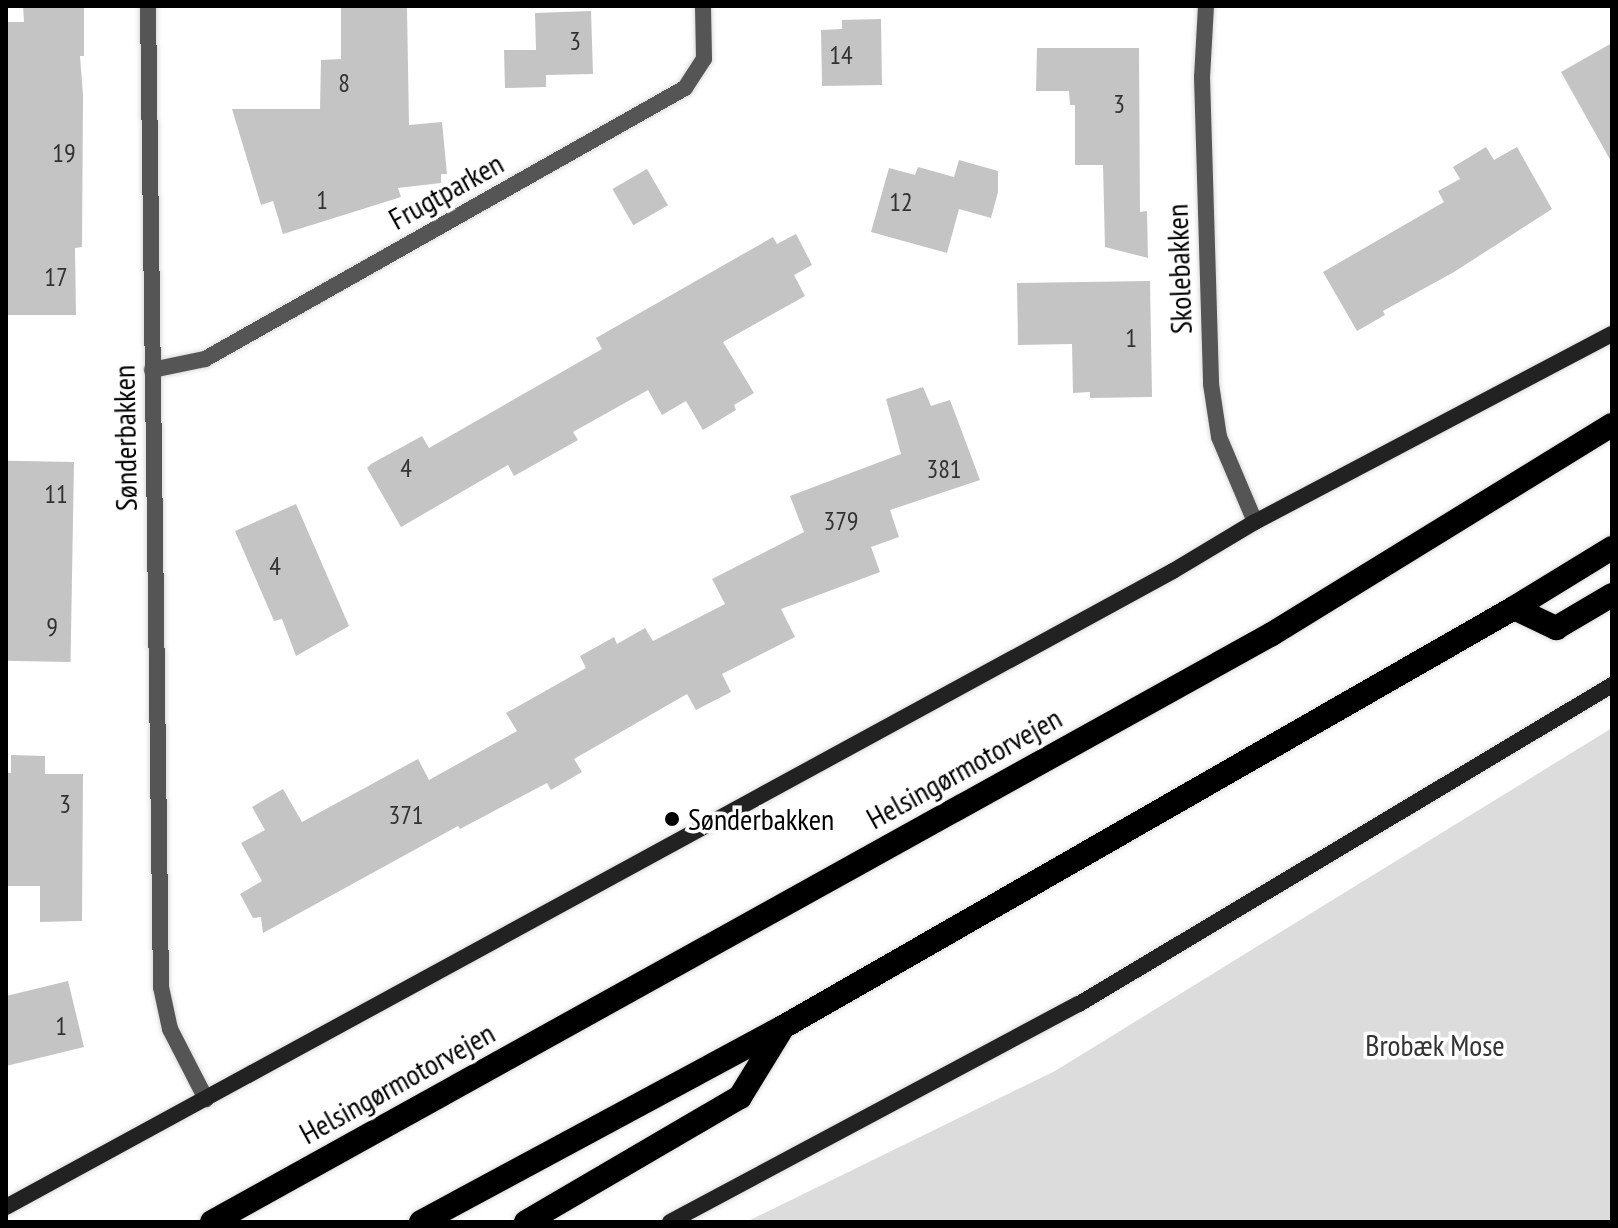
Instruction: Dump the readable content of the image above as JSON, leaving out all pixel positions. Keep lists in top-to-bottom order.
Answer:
{
  "streets": {
    "highway": ["Helsingørmotorvejen"],
    "street": ["Frugtparken", "Skolebakken", "Sønderbakken"]
  },
  "crossings": [
    ["Frugtparken", "Sønderbakken"]
  ],
  "parks": ["Brobæk Mose"],
  "places": ["Sønderbakken"],
  "house_numbers": [
    "3",
    "14",
    "8",
    "3",
    "19",
    "1",
    "12",
    "17",
    "1",
    "4",
    "381",
    "11",
    "379",
    "4",
    "9",
    "3",
    "371",
    "1"
  ]
}
